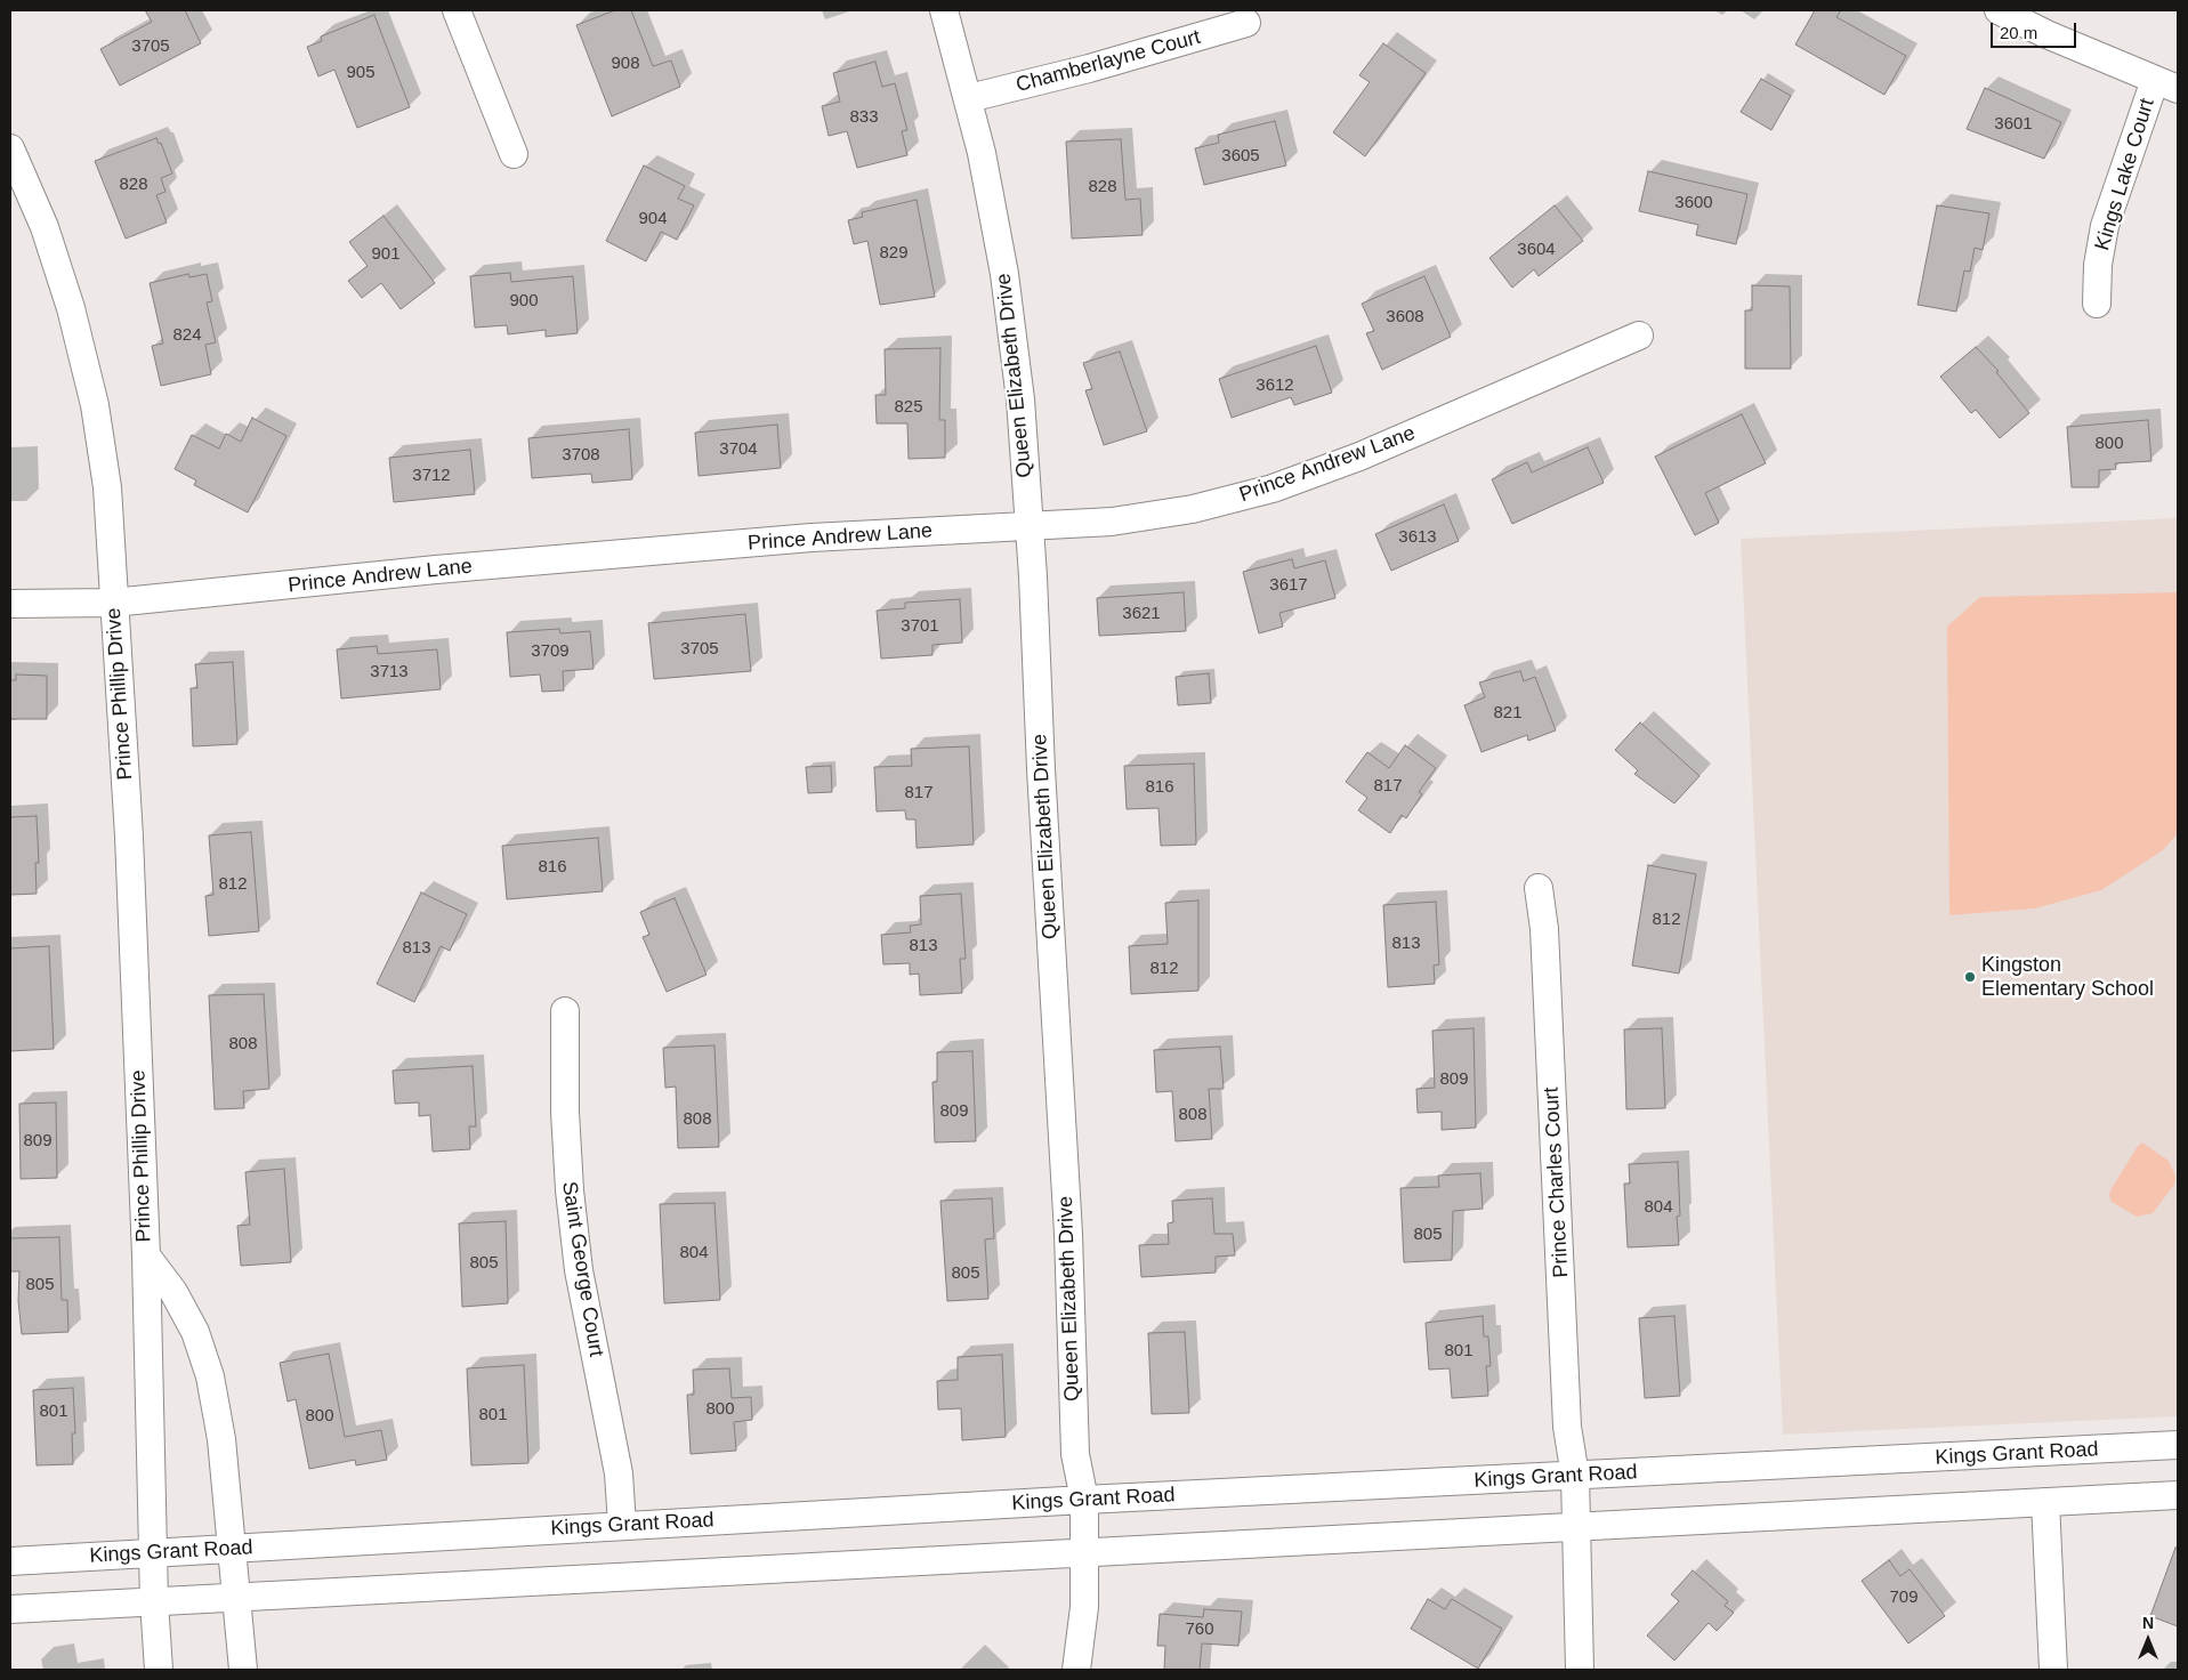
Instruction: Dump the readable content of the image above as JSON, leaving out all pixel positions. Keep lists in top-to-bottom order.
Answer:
{
  "streets": {
    "street": [
      "Chamberlayne Court",
      "Kings Lake Court",
      "Queen Elizabeth Drive",
      "Prince Andrew Lane",
      "Prince Phillip Drive",
      "Prince Charles Court",
      "Saint George Court",
      "Kings Grant Road"
    ]
  },
  "crossings": [
    ["Chamberlayne Court", "Queen Elizabeth Drive"],
    ["Queen Elizabeth Drive", "Prince Andrew Lane"],
    ["Queen Elizabeth Drive", "Kings Grant Road"],
    ["Prince Andrew Lane", "Prince Phillip Drive"],
    ["Prince Phillip Drive", "Kings Grant Road"],
    ["Prince Charles Court", "Kings Grant Road"],
    ["Saint George Court", "Kings Grant Road"]
  ],
  "places": ["Kingston Elementary School"],
  "house_numbers": [
    "3705",
    "908",
    "905",
    "833",
    "3601",
    "3605",
    "828",
    "828",
    "3600",
    "904",
    "3604",
    "829",
    "901",
    "900",
    "3608",
    "824",
    "3612",
    "825",
    "800",
    "3704",
    "3708",
    "3712",
    "3613",
    "3617",
    "3621",
    "3701",
    "3705",
    "3709",
    "3713",
    "821",
    "817",
    "816",
    "817",
    "816",
    "812",
    "812",
    "813",
    "813",
    "813",
    "812",
    "808",
    "809",
    "809",
    "808",
    "808",
    "809",
    "804",
    "805",
    "804",
    "805",
    "805",
    "805",
    "801",
    "800",
    "801",
    "801",
    "800",
    "709",
    "760"
  ],
  "scale_bar": "20 m",
  "north": "top"
}
